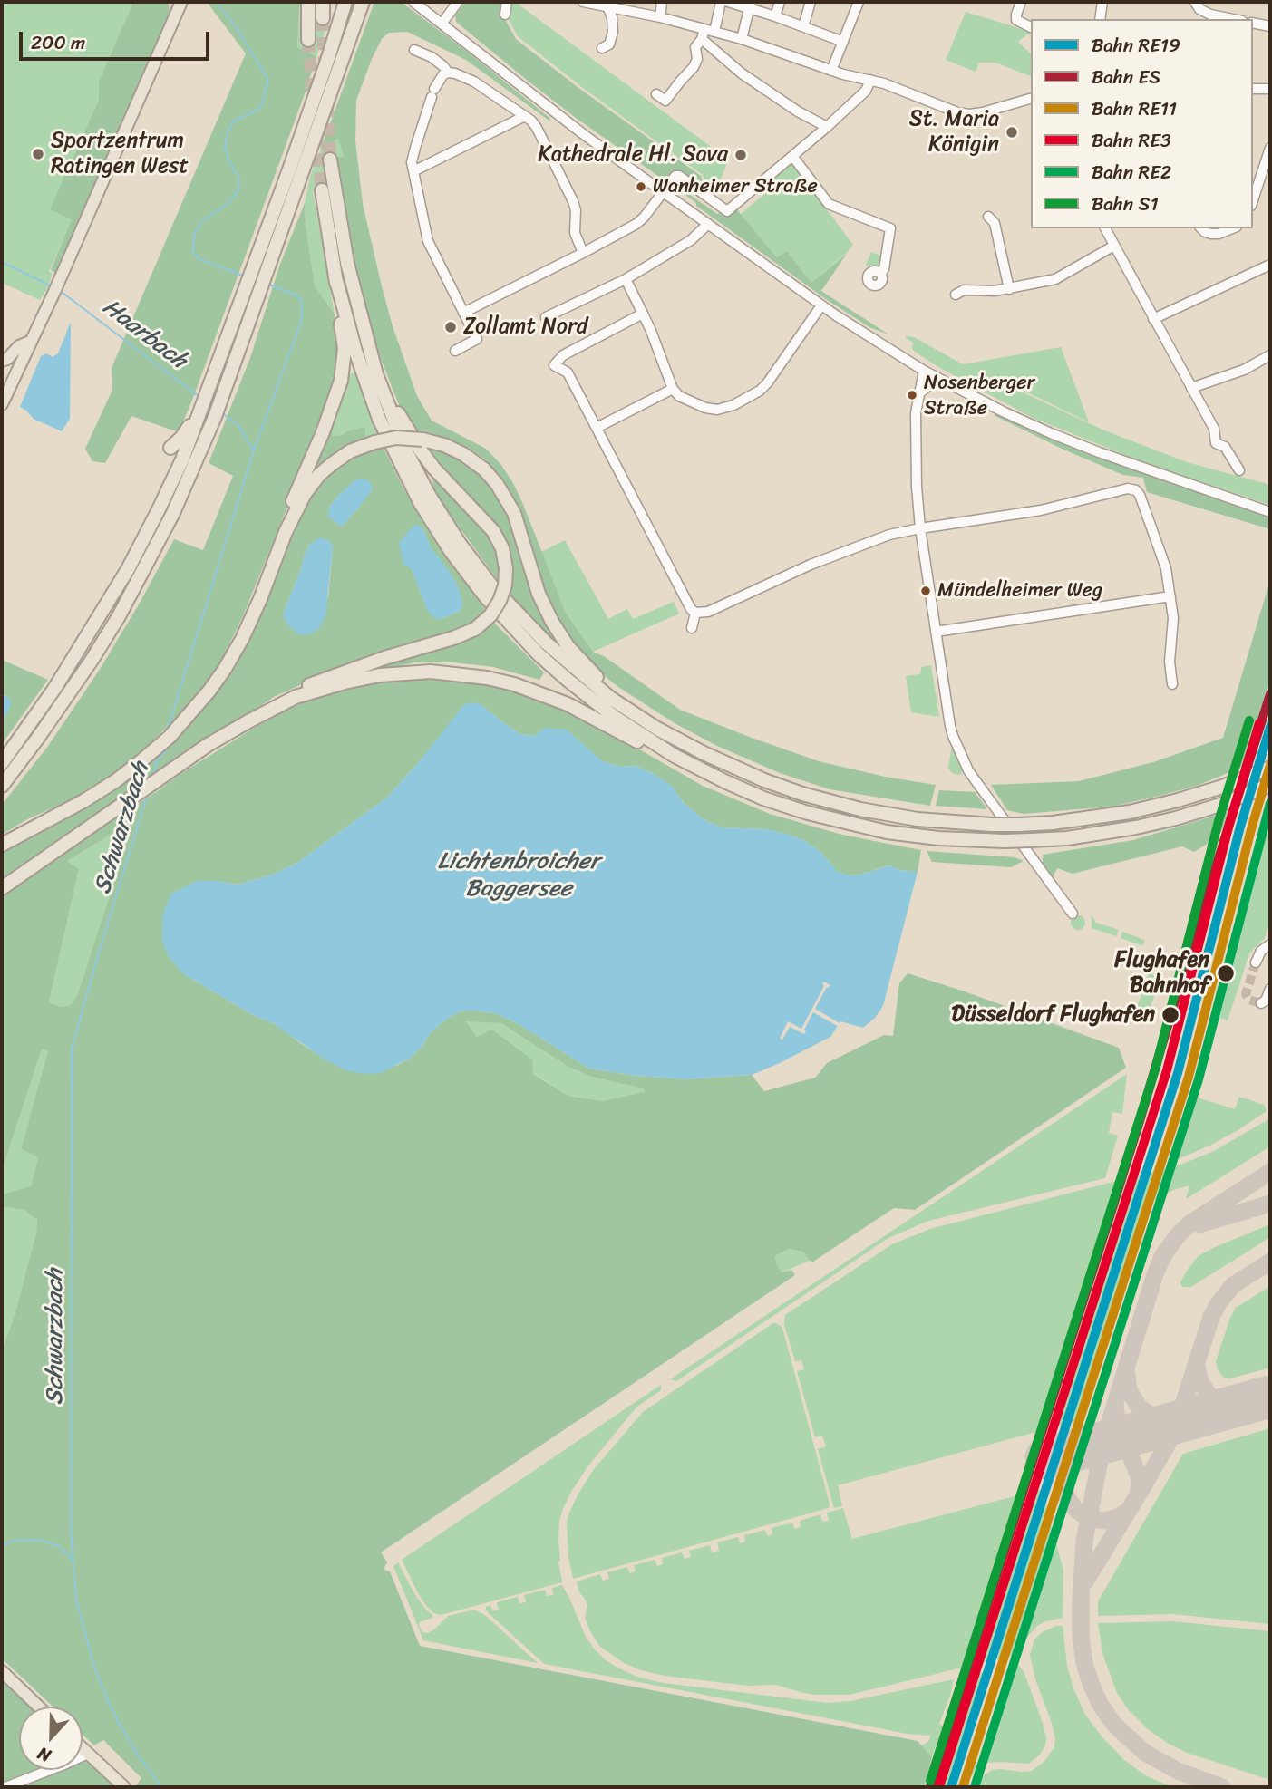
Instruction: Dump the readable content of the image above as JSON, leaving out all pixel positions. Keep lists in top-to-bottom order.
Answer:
{
  "water": ["Haarbach", "Schwarzbach", "Lichtenbroicher Baggersee"],
  "places": [
    "St. Maria Königin",
    "Sportzentrum Ratingen West",
    "Kathedrale Hl. Sava",
    "Wanheimer Straße",
    "Zollamt Nord",
    "Nosenberger Straße",
    "Mündelheimer Weg",
    "Flughafen Bahnhof",
    "Düsseldorf Flughafen"
  ],
  "lines": [
    "rail line ES",
    "rail line S1",
    "rail line RE3",
    "rail line RE19",
    "rail line RE11",
    "rail line RE2"
  ],
  "legend": [
    "Bahn RE19",
    "Bahn ES",
    "Bahn RE11",
    "Bahn RE3",
    "Bahn RE2",
    "Bahn S1"
  ],
  "scale_bar": "200 m",
  "north": "bottom"
}
